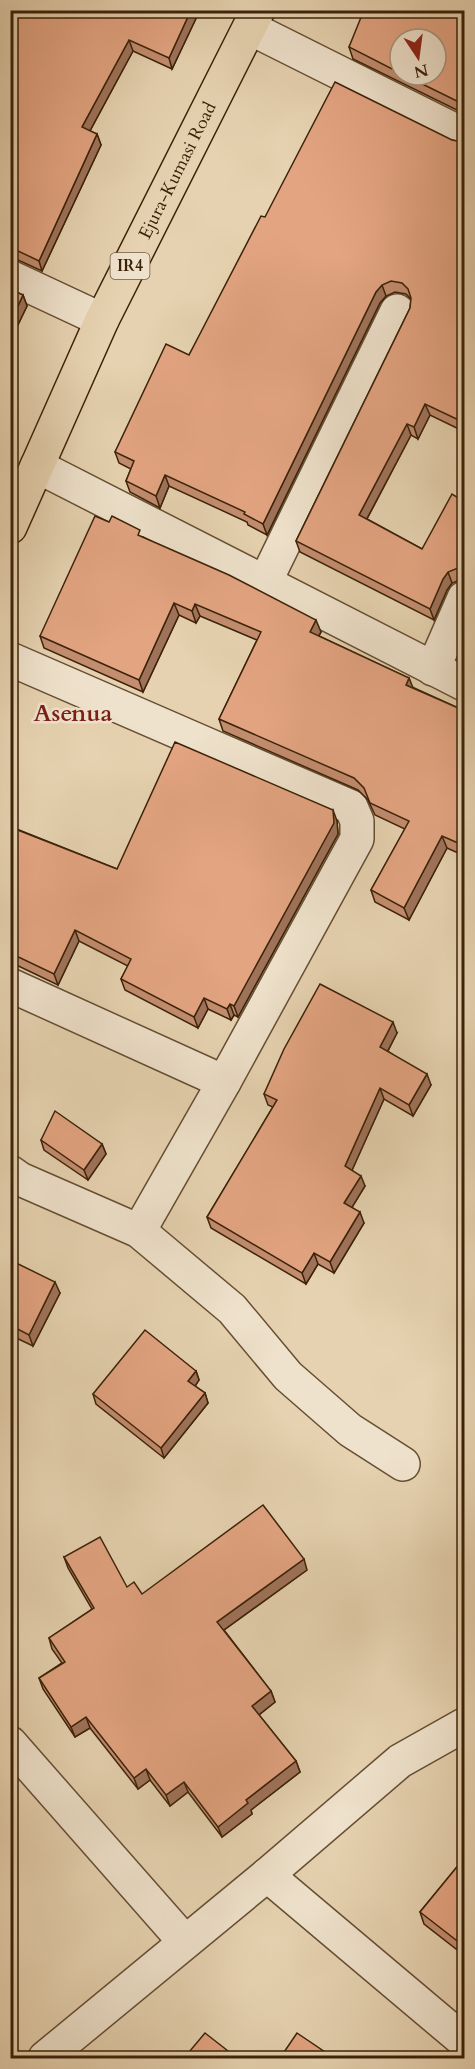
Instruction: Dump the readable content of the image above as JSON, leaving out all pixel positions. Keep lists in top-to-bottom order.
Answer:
{
  "streets": {
    "main road": ["Ejura-Kumasi Road", "IR4"]
  },
  "districts": ["Asenua"],
  "north": "bottom"
}
